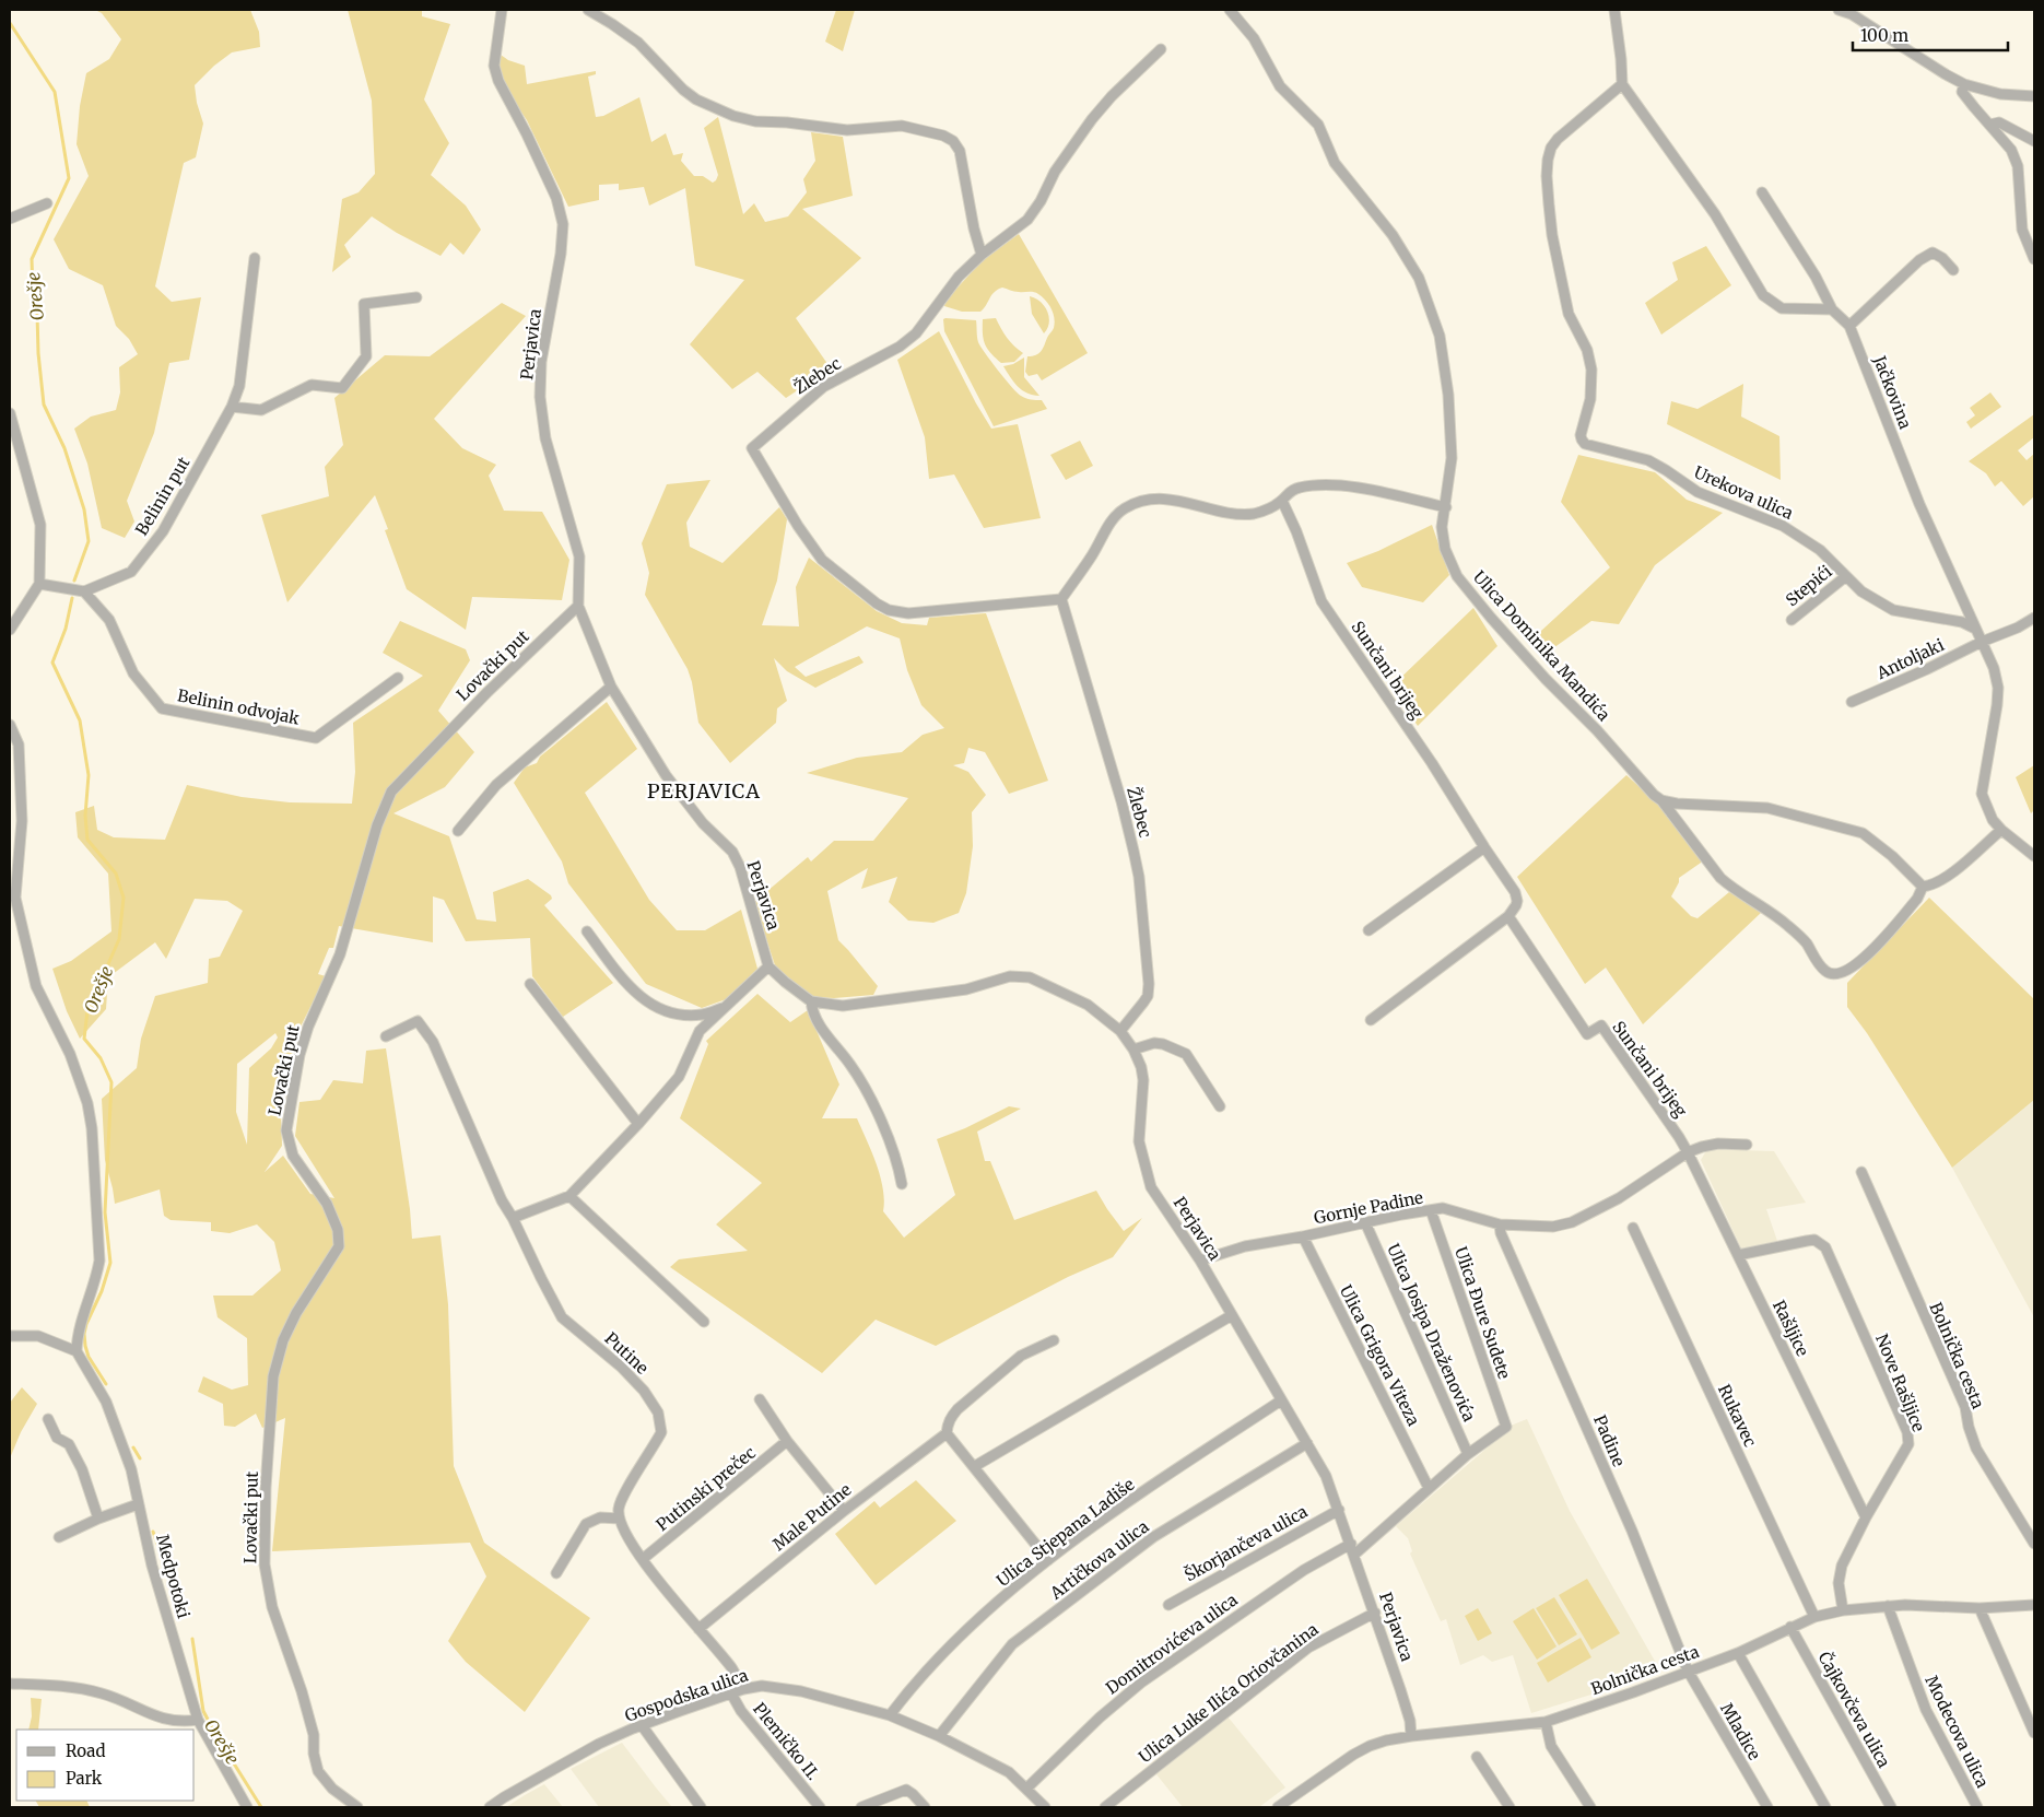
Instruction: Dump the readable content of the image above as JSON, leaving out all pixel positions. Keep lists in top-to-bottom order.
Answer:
{
  "streets": {
    "street": [
      "Perjavica",
      "Žlebec",
      "Jačkovina",
      "Urekova ulica",
      "Belinin put",
      "Stepići",
      "Ulica Dominika Mandića",
      "Antoljaki",
      "Lovački put",
      "Sunčani brijeg",
      "Belinin odvojak",
      "Gornje Padine",
      "Ulica Đure Sudete",
      "Rašljice",
      "Ulica Josipa Draženovića",
      "Putine",
      "Ulica Grigora Viteza",
      "Bolnička cesta",
      "Nove Rašljice",
      "Rukavec",
      "Padine",
      "Putinski prečec",
      "Male Putine",
      "Ulica Stjepana Ladiše",
      "Škorjančeva ulica",
      "Artičkova ulica",
      "Medpotoki",
      "Domitrovićeva ulica",
      "Ulica Luke Ilića Oriovčanina",
      "Gospodska ulica",
      "Čajkovčeva ulica",
      "Mladice",
      "Modecova ulica",
      "Plemičko II."
    ]
  },
  "crossings": [
    ["Perjavica", "Žlebec"],
    ["Perjavica", "Lovački put"],
    ["Perjavica", "Gornje Padine"],
    ["Perjavica", "Bolnička cesta"],
    ["Perjavica", "Ulica Stjepana Ladiše"],
    ["Perjavica", "Škorjančeva ulica"],
    ["Perjavica", "Artičkova ulica"],
    ["Perjavica", "Domitrovićeva ulica"],
    ["Perjavica", "Ulica Luke Ilića Oriovčanina"],
    ["Jačkovina", "Urekova ulica"],
    ["Jačkovina", "Antoljaki"],
    ["Urekova ulica", "Stepići"],
    ["Belinin put", "Belinin odvojak"],
    ["Sunčani brijeg", "Gornje Padine"],
    ["Sunčani brijeg", "Rašljice"],
    ["Gornje Padine", "Ulica Đure Sudete"],
    ["Gornje Padine", "Rašljice"],
    ["Gornje Padine", "Ulica Josipa Draženovića"],
    ["Gornje Padine", "Ulica Grigora Viteza"],
    ["Gornje Padine", "Padine"],
    ["Ulica Đure Sudete", "Ulica Josipa Draženovića"],
    ["Rašljice", "Nove Rašljice"],
    ["Bolnička cesta", "Nove Rašljice"],
    ["Bolnička cesta", "Rukavec"],
    ["Bolnička cesta", "Padine"],
    ["Bolnička cesta", "Čajkovčeva ulica"],
    ["Bolnička cesta", "Mladice"],
    ["Bolnička cesta", "Modecova ulica"],
    ["Padine", "Mladice"],
    ["Ulica Stjepana Ladiše", "Gospodska ulica"],
    ["Artičkova ulica", "Gospodska ulica"],
    ["Domitrovićeva ulica", "Gospodska ulica"],
    ["Gospodska ulica", "Plemičko II."]
  ],
  "districts": ["PERJAVICA"],
  "water": ["Orešje"],
  "legend": ["Road", "Park"],
  "scale_bar": "100 m"
}
